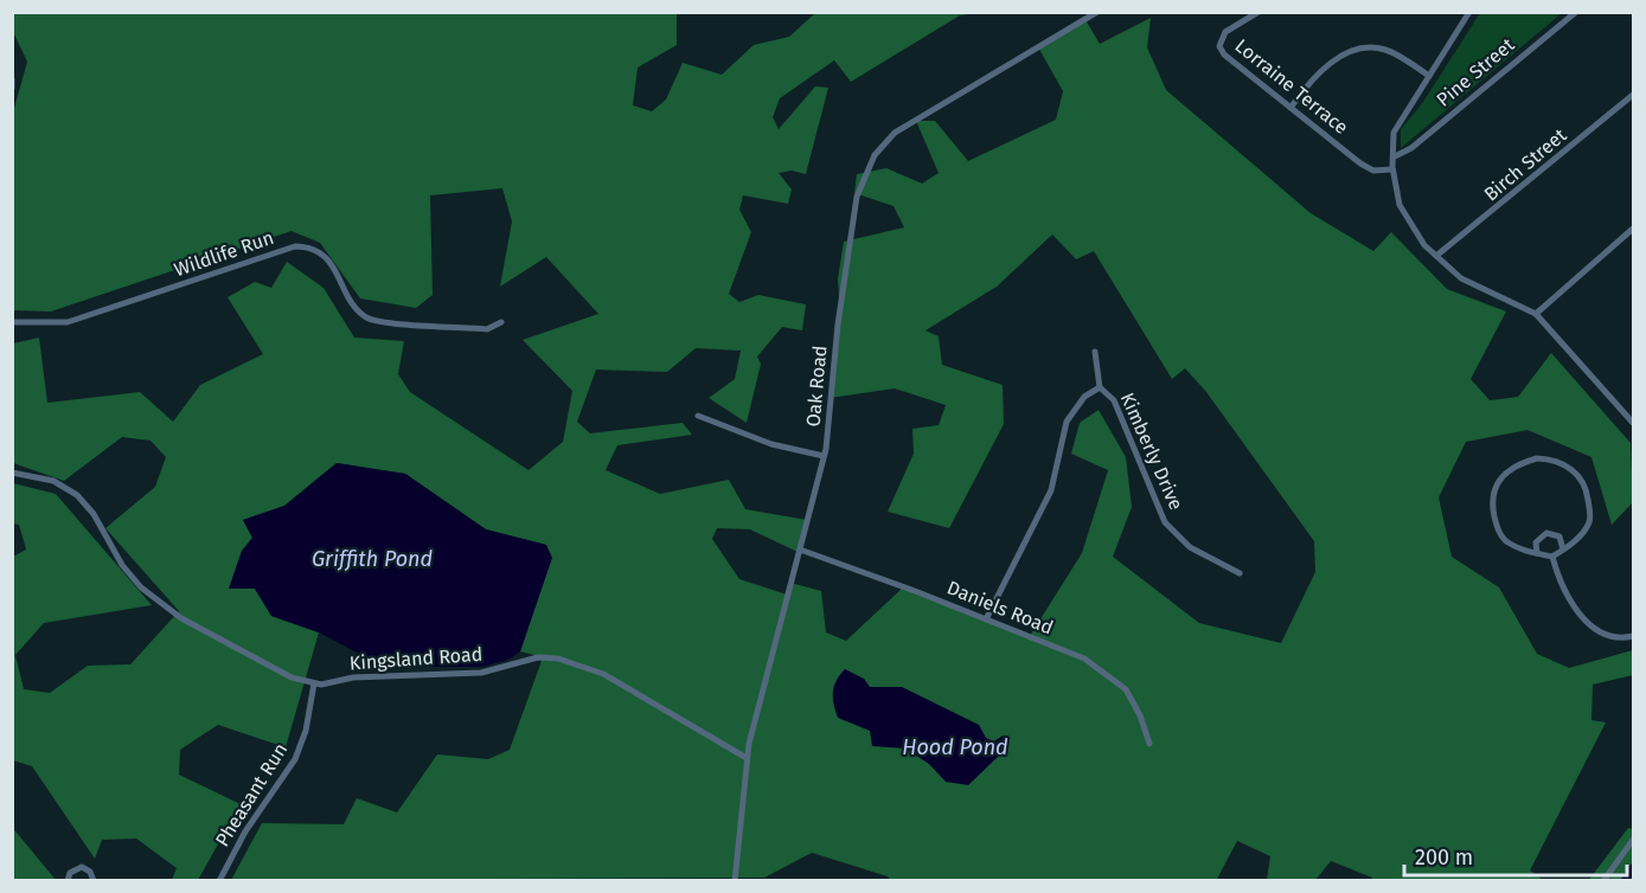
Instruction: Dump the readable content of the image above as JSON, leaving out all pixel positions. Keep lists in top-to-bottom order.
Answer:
{
  "streets": {
    "street": [
      "Pine Street",
      "Lorraine Terrace",
      "Birch Street",
      "Wildlife Run",
      "Oak Road",
      "Kimberly Drive",
      "Daniels Road",
      "Kingsland Road",
      "Pheasant Run"
    ]
  },
  "crossings": [
    ["Oak Road", "Daniels Road"],
    ["Oak Road", "Kingsland Road"],
    ["Kingsland Road", "Pheasant Run"]
  ],
  "water": ["Griffith Pond", "Hood Pond"],
  "scale_bar": "200 m"
}
